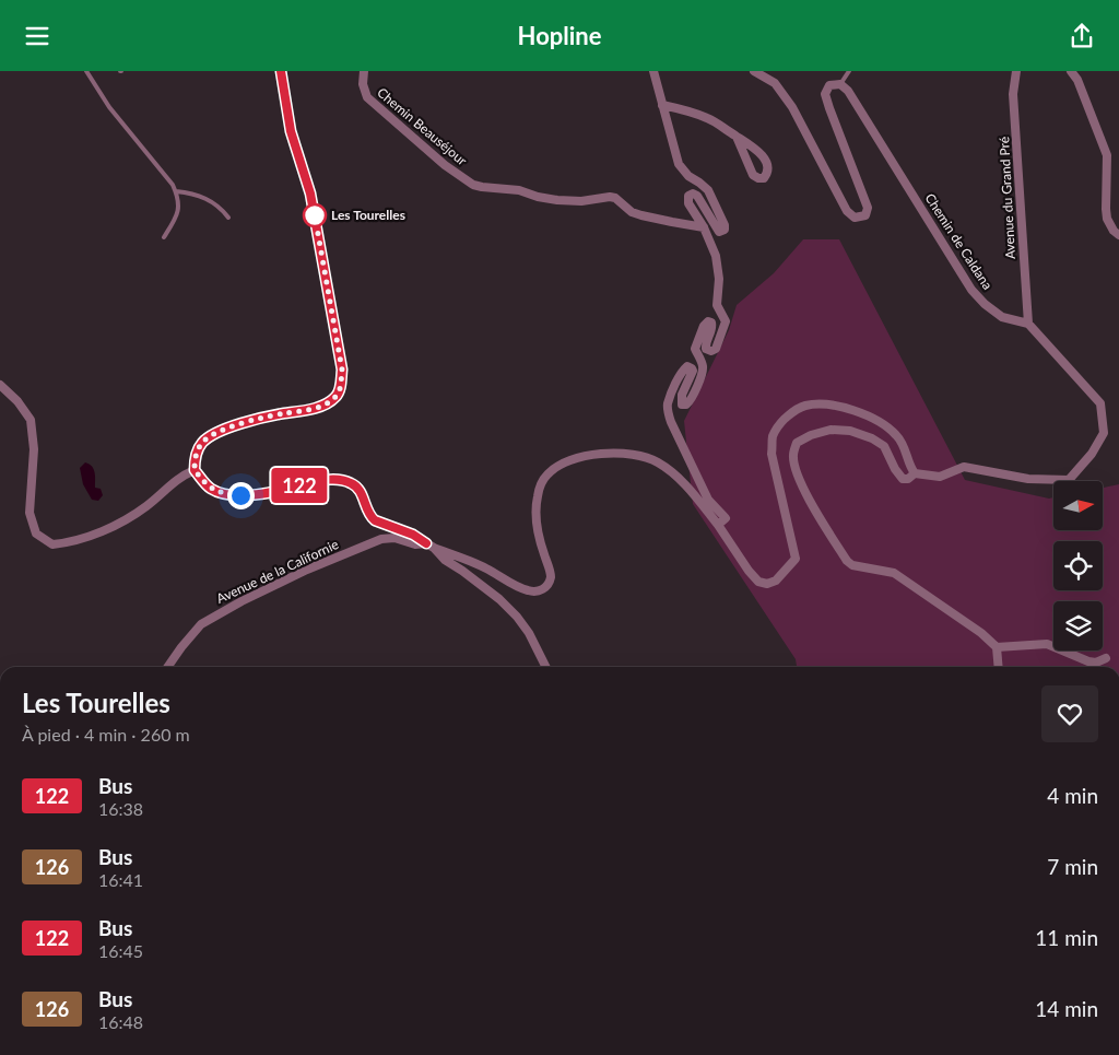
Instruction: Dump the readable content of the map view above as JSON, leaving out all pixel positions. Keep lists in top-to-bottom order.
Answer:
{
  "streets": {
    "street": [
      "Chemin Beauséjour",
      "Avenue du Grand Pré",
      "Chemin de Caldana",
      "Avenue de la Californie"
    ]
  },
  "crossings": [
    ["Avenue du Grand Pré", "Chemin de Caldana"]
  ],
  "places": ["Les Tourelles"],
  "lines": ["bus line 122"],
  "north": "right",
  "page": {
    "header": "Hopline",
    "on_map": "122",
    "heading": ["Les Tourelles", "À pied · 4 min · 260 m"],
    "list": [
      {
        "mark": "122",
        "name": "Bus",
        "note": "16:38",
        "value": "4 min"
      },
      {
        "mark": "126",
        "name": "Bus",
        "note": "16:41",
        "value": "7 min"
      },
      {
        "mark": "122",
        "name": "Bus",
        "note": "16:45",
        "value": "11 min"
      },
      {
        "mark": "126",
        "name": "Bus",
        "note": "16:48",
        "value": "14 min"
      }
    ]
  }
}
